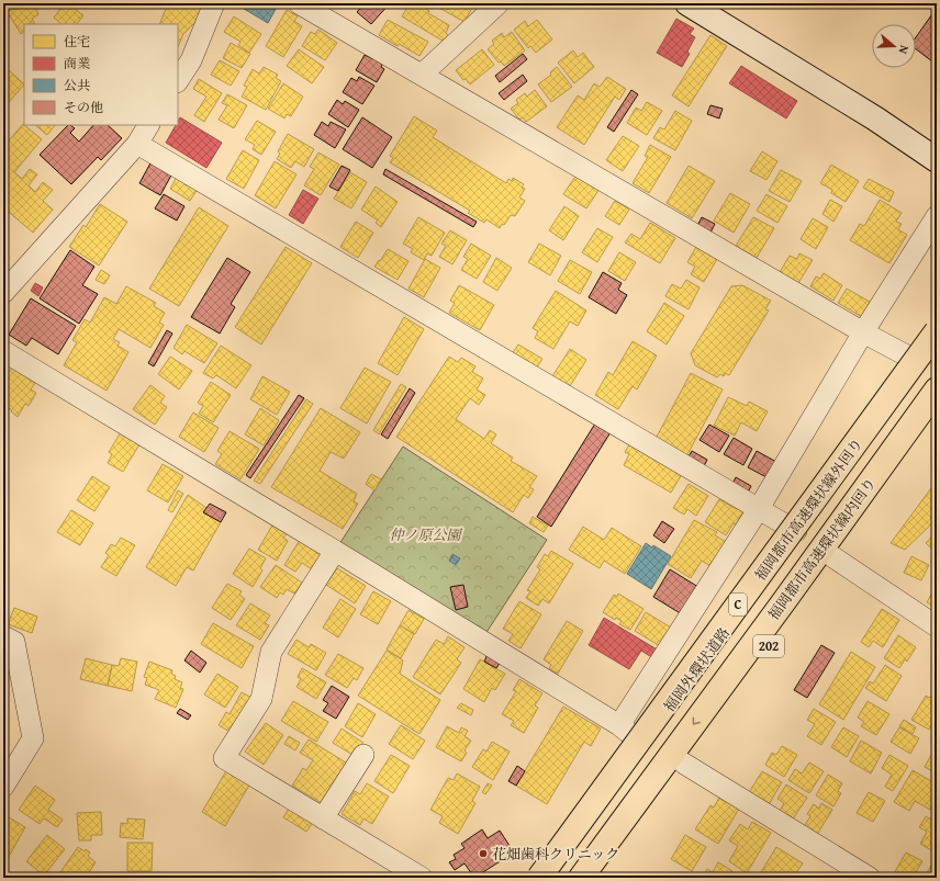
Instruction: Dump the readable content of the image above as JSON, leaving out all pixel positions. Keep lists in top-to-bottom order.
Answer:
{
  "streets": {
    "highway": [
      "福岡都市高速環状線外回り",
      "福岡都市高速環状線内回り",
      "C",
      "202",
      "福岡外環状道路"
    ]
  },
  "crossings": [
    ["福岡都市高速環状線外回り", "福岡外環状道路"]
  ],
  "parks": ["仲ノ原公園"],
  "places": ["花畑歯科クリニック"],
  "legend": [
    "住宅",
    "商業",
    "公共",
    "その他"
  ],
  "north": "right"
}
